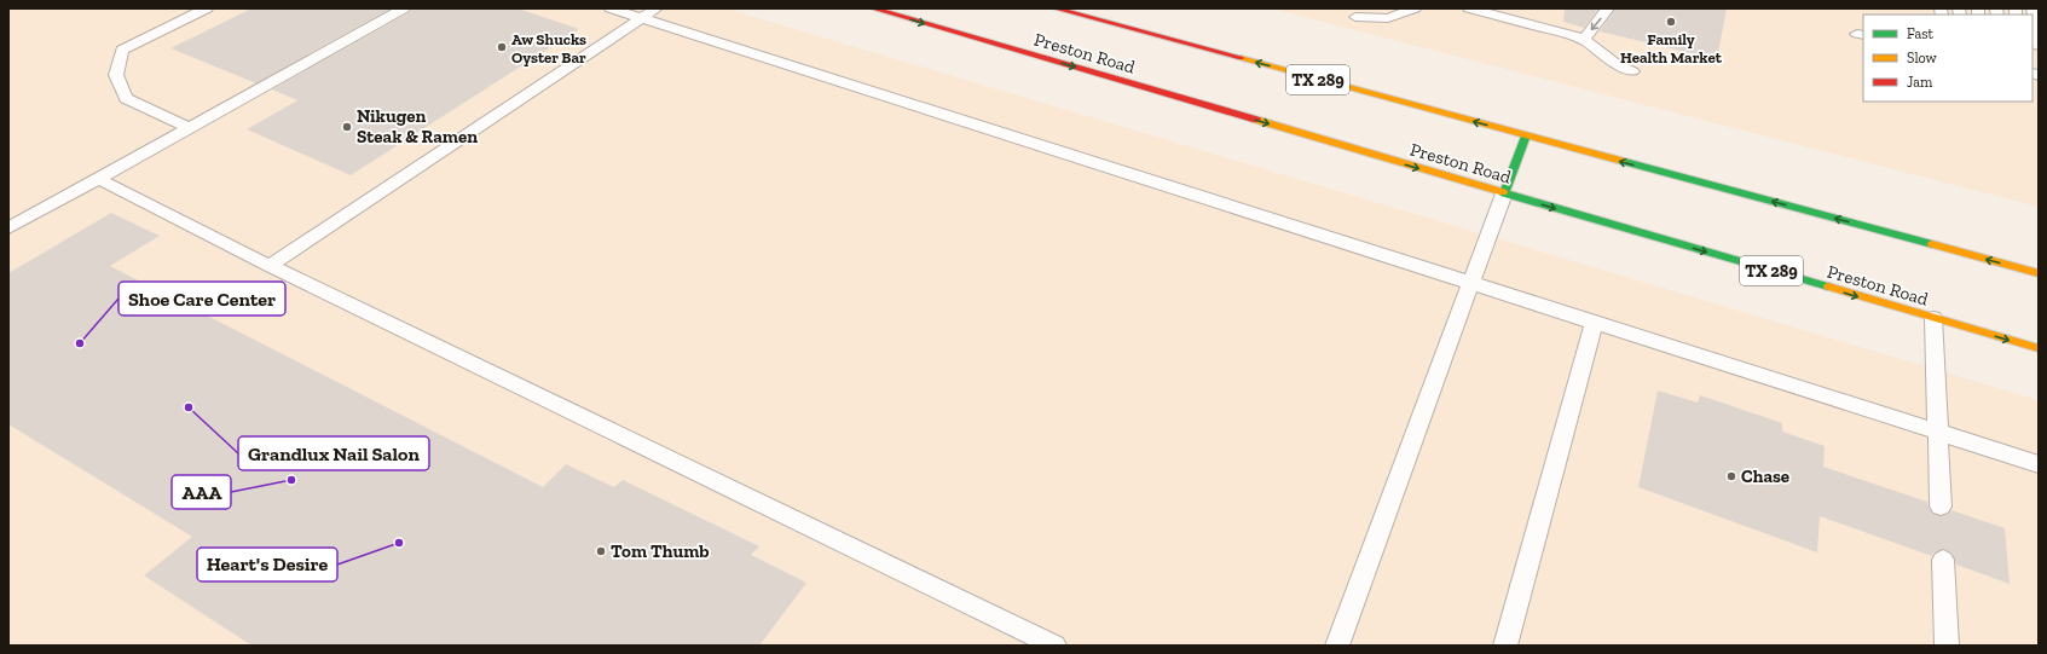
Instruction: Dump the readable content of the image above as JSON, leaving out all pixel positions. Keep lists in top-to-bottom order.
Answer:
{
  "streets": {
    "main road": ["Preston Road", "TX 289"]
  },
  "places": [
    "Family Health Market",
    "Aw Shucks Oyster Bar",
    "Nikugen Steak & Ramen",
    "Shoe Care Center",
    "Grandlux Nail Salon",
    "Chase",
    "AAA",
    "Heart's Desire",
    "Tom Thumb"
  ],
  "legend": ["Fast", "Slow", "Jam"]
}
